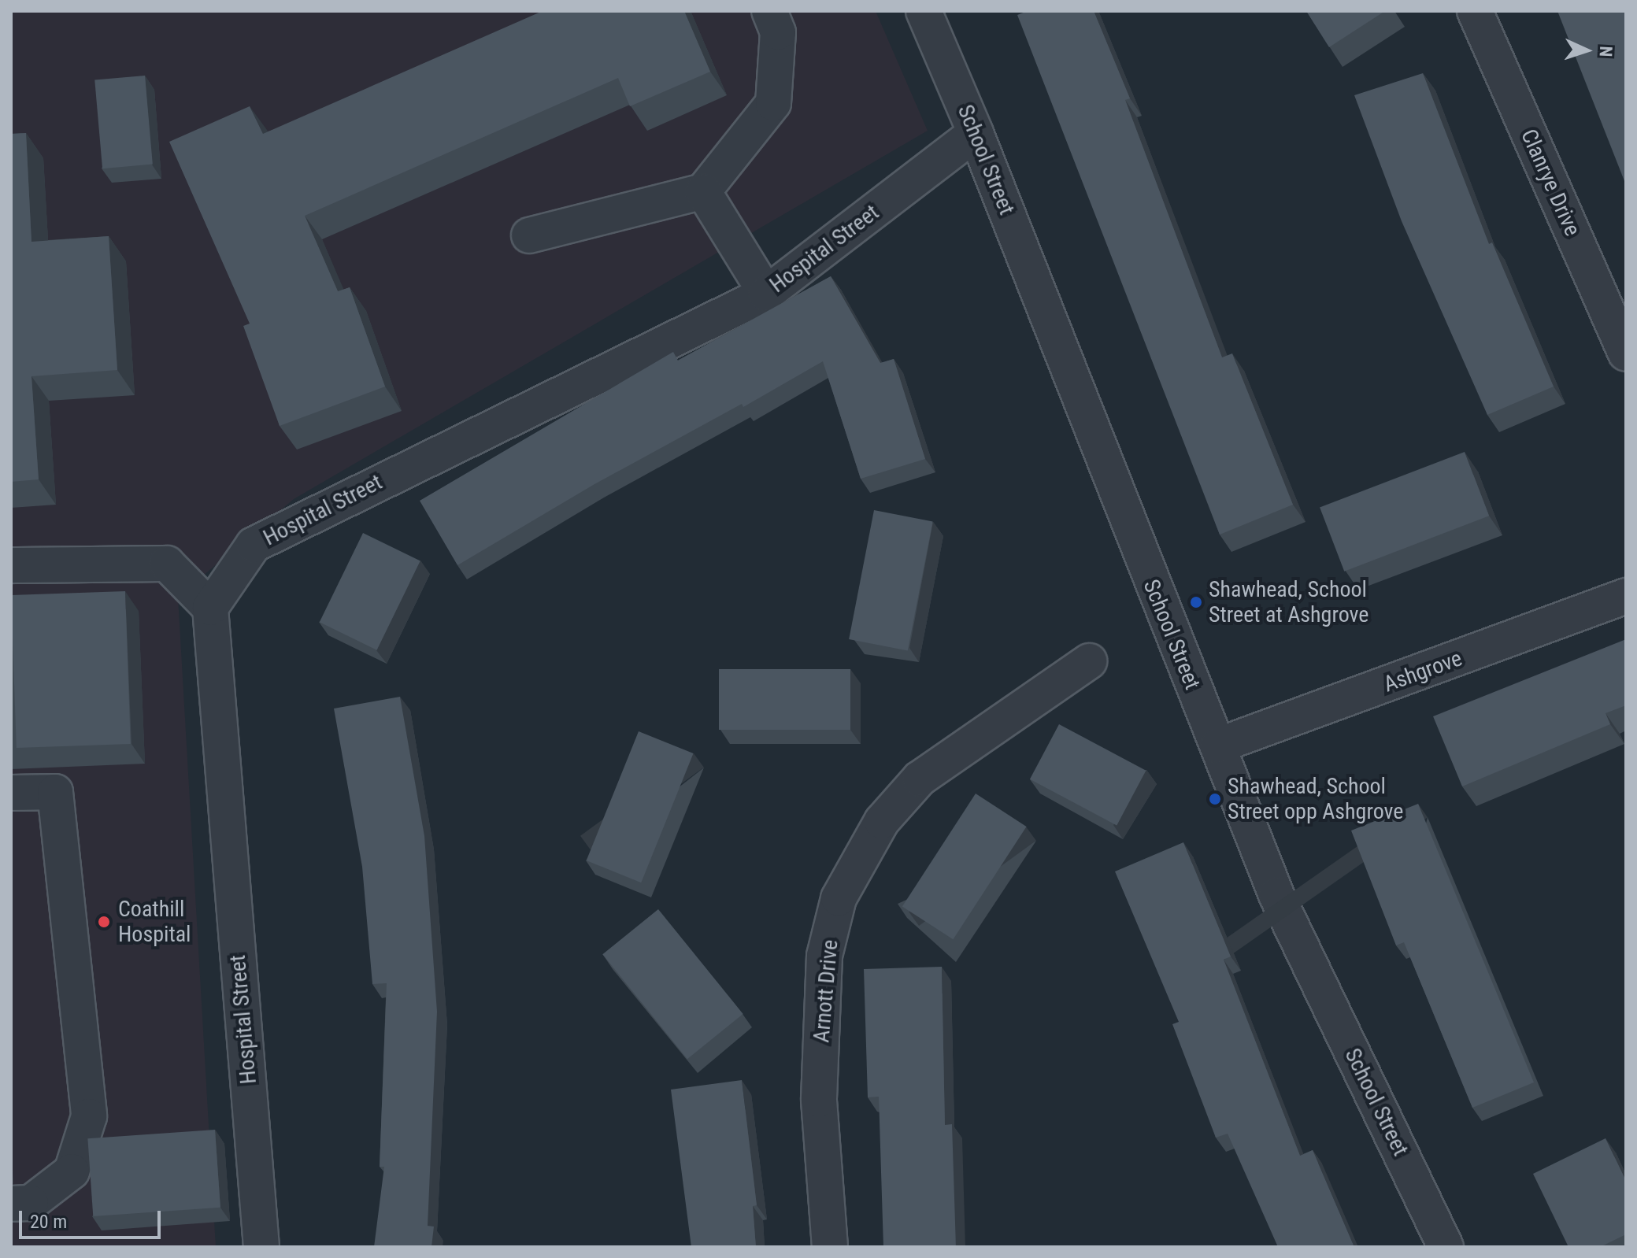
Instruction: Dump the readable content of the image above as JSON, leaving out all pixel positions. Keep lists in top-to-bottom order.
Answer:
{
  "streets": {
    "street": [
      "School Street",
      "Clanrye Drive",
      "Hospital Street",
      "Ashgrove",
      "Arnott Drive"
    ]
  },
  "crossings": [
    ["School Street", "Hospital Street"],
    ["School Street", "Ashgrove"]
  ],
  "places": ["Shawhead, School Street at Ashgrove", "Shawhead, School Street opp Ashgrove", "Coathill Hospital"],
  "scale_bar": "20 m",
  "north": "right"
}
